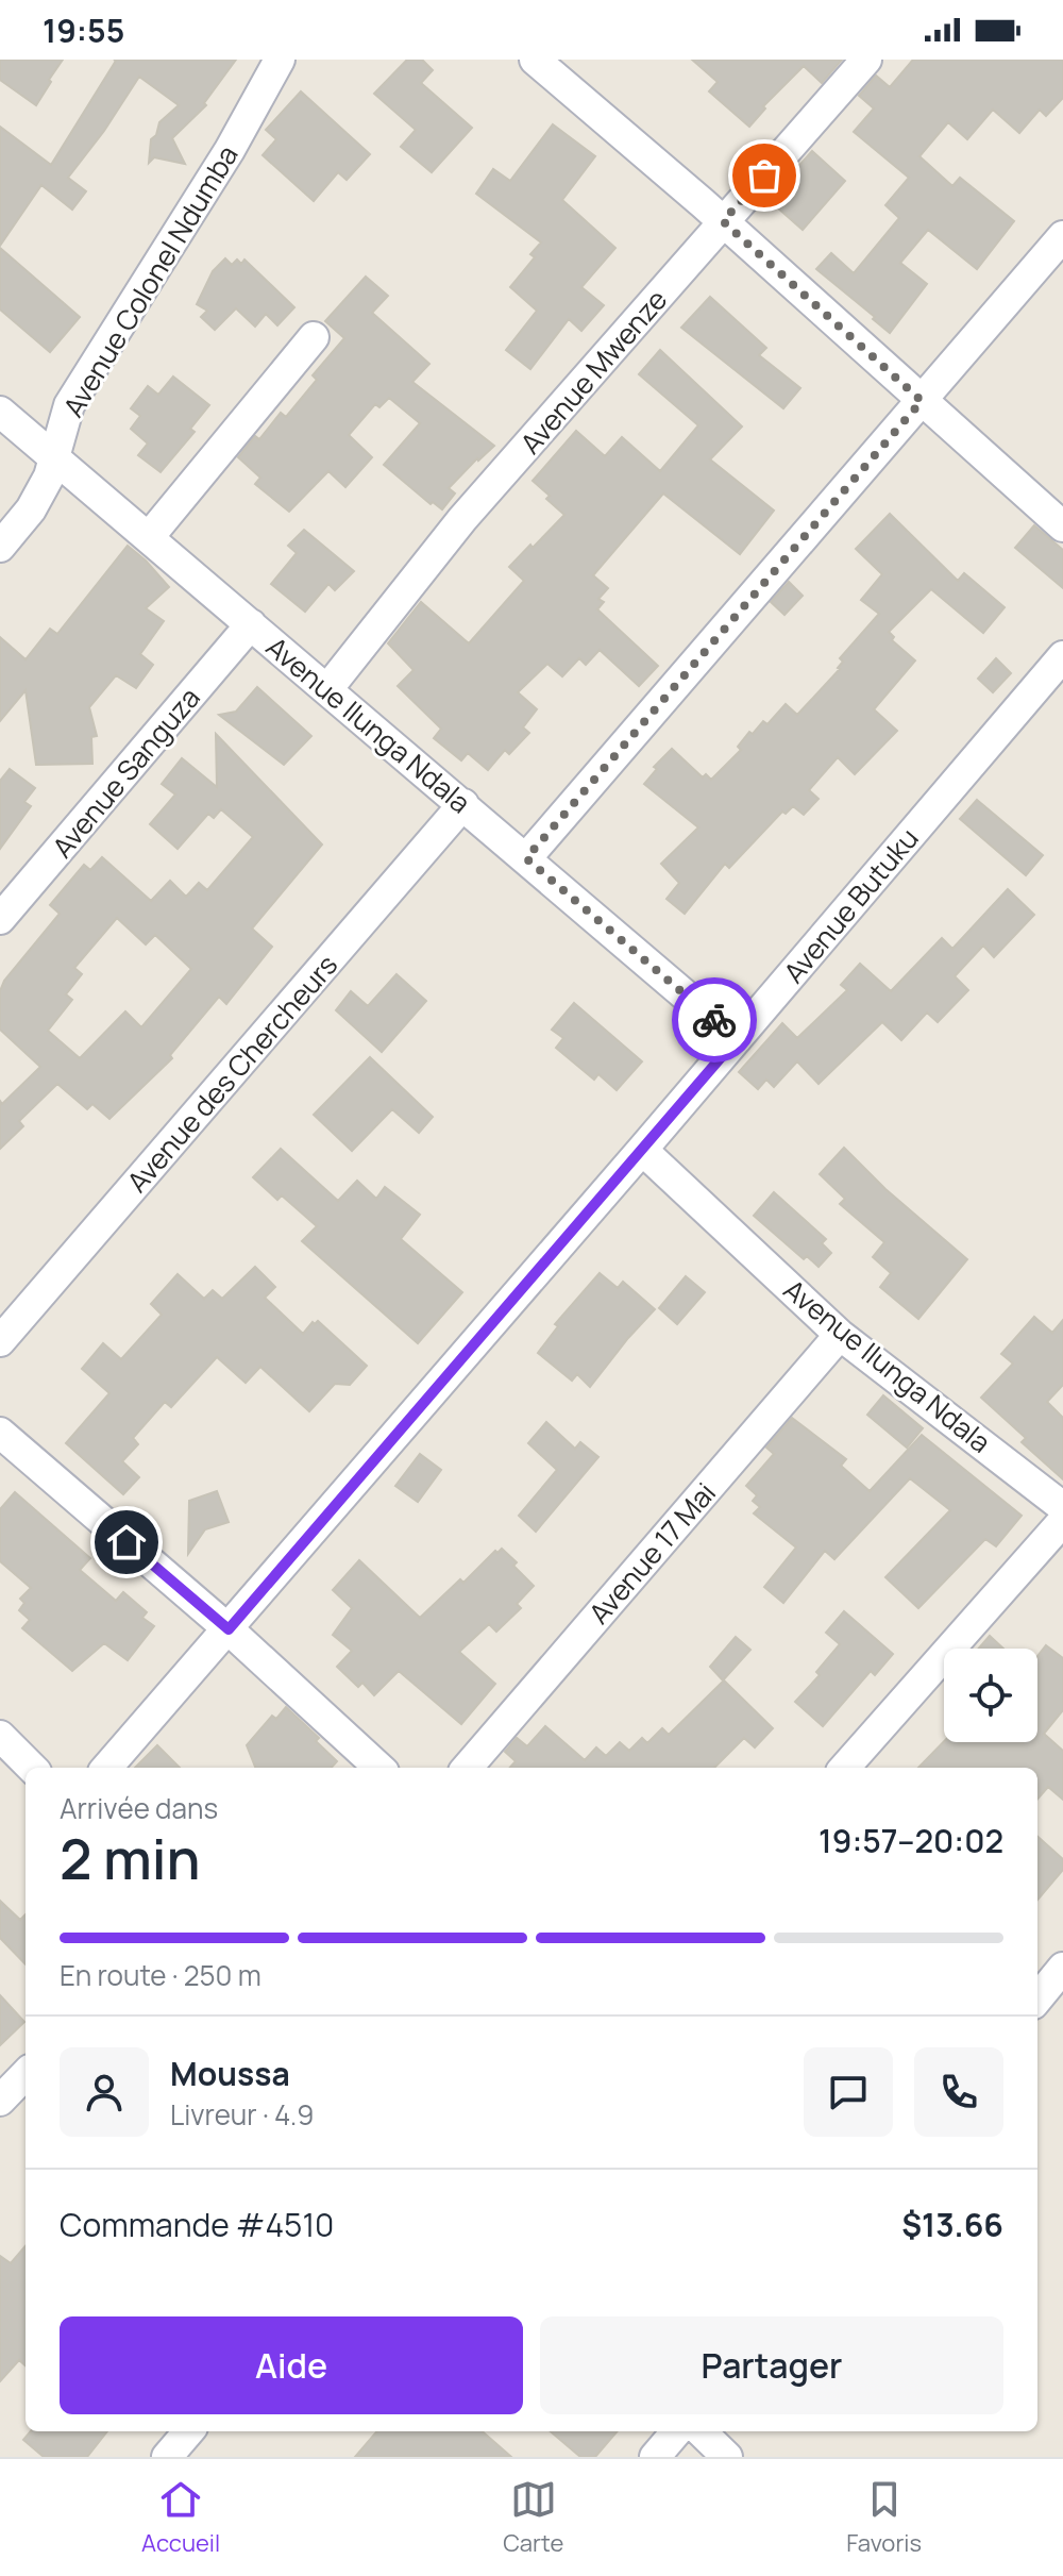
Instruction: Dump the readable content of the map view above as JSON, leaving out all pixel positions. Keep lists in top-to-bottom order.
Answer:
{
  "streets": {
    "street": [
      "Avenue Colonel Ndumba",
      "Avenue Mwenze",
      "Avenue Ilunga Ndala",
      "Avenue Sanguza",
      "Avenue Butuku",
      "Avenue des Chercheurs",
      "Avenue 17 Mai"
    ]
  },
  "crossings": [
    ["Avenue Colonel Ndumba", "Avenue Ilunga Ndala"],
    ["Avenue Mwenze", "Avenue Ilunga Ndala"],
    ["Avenue Ilunga Ndala", "Avenue Sanguza"],
    ["Avenue Ilunga Ndala", "Avenue Butuku"],
    ["Avenue Ilunga Ndala", "Avenue des Chercheurs"],
    ["Avenue Ilunga Ndala", "Avenue 17 Mai"]
  ],
  "page": {
    "status": "19:55",
    "heading": ["2 min", "Arrivée dans", "19:57–20:02"],
    "panel": [
      "Moussa",
      "Livreur · 4.9",
      "Commande #4510",
      "$13.66"
    ],
    "bar": "En route · 250 m",
    "buttons": ["Aide", "Partager"],
    "tabs": ["Accueil", "Carte", "Favoris"]
  }
}
